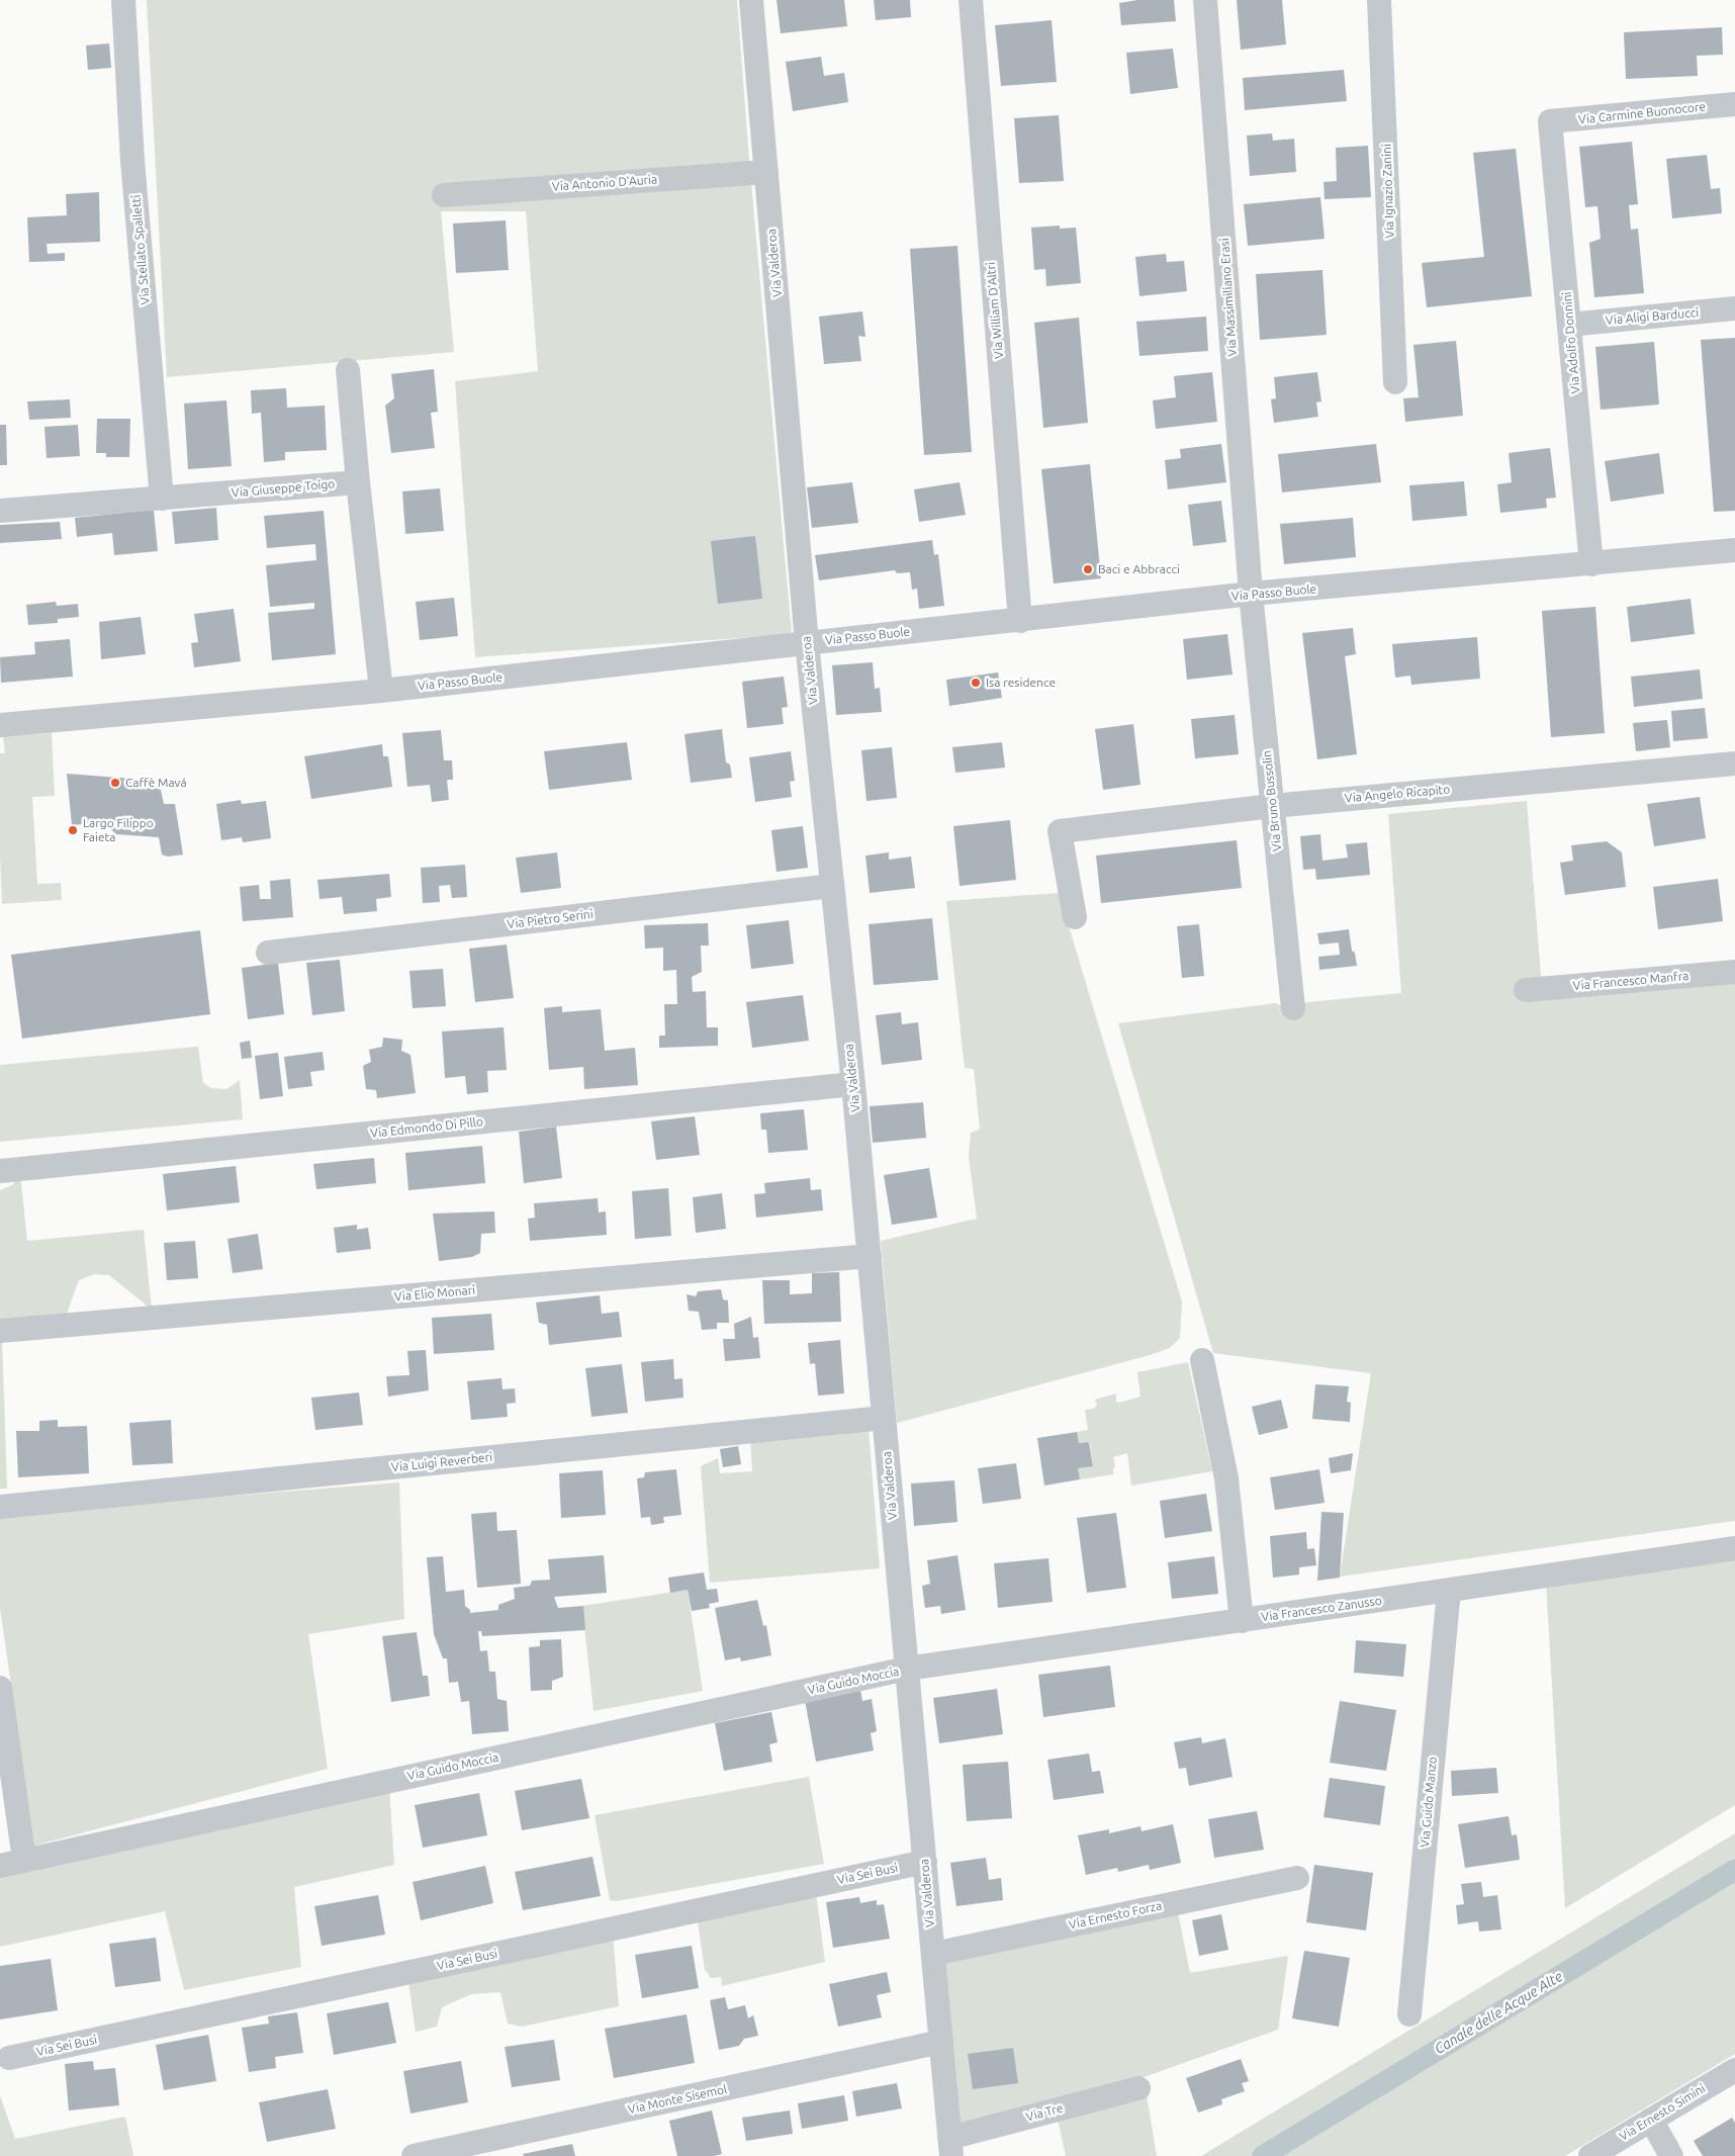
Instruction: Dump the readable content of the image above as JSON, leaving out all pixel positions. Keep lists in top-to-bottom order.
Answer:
{
  "streets": {
    "street": [
      "Via Carmine Buonocore",
      "Via Antonio D'Auria",
      "Via Ignazio Zanini",
      "Via Stellato Spalletti",
      "Via Valderoa",
      "Via Massimiliano Erasi",
      "Via William D'Altri",
      "Via Aligi Barducci",
      "Via Adolfo Donnini",
      "Via Giuseppe Toigo",
      "Via Passo Buole",
      "Via Angelo Ricapito",
      "Via Bruno Bussolin",
      "Via Pietro Serini",
      "Via Francesco Manfra",
      "Via Edmondo Di Pillo",
      "Via Elio Monari",
      "Via Luigi Reverberi",
      "Via Francesco Zanusso",
      "Via Guido Moccia",
      "Via Guido Manzo",
      "Via Sei Busi",
      "Via Ernesto Forza",
      "Via Monte Sisemol",
      "Via Tre",
      "Via Ernesto Simini"
    ]
  },
  "crossings": [
    ["Via Carmine Buonocore", "Via Adolfo Donnini"],
    ["Via Antonio D'Auria", "Via Valderoa"],
    ["Via Stellato Spalletti", "Via Giuseppe Toigo"],
    ["Via Valderoa", "Via Passo Buole"],
    ["Via Valderoa", "Via Pietro Serini"],
    ["Via Valderoa", "Via Edmondo Di Pillo"],
    ["Via Valderoa", "Via Elio Monari"],
    ["Via Valderoa", "Via Luigi Reverberi"],
    ["Via Valderoa", "Via Francesco Zanusso"],
    ["Via Valderoa", "Via Guido Moccia"],
    ["Via Valderoa", "Via Sei Busi"],
    ["Via Valderoa", "Via Ernesto Forza"],
    ["Via Valderoa", "Via Monte Sisemol"],
    ["Via Valderoa", "Via Tre"],
    ["Via Massimiliano Erasi", "Via Passo Buole"],
    ["Via Massimiliano Erasi", "Via Bruno Bussolin"],
    ["Via William D'Altri", "Via Passo Buole"],
    ["Via Aligi Barducci", "Via Adolfo Donnini"],
    ["Via Adolfo Donnini", "Via Passo Buole"],
    ["Via Passo Buole", "Via Bruno Bussolin"],
    ["Via Angelo Ricapito", "Via Bruno Bussolin"],
    ["Via Francesco Zanusso", "Via Guido Moccia"],
    ["Via Francesco Zanusso", "Via Guido Manzo"]
  ],
  "water": ["Canale delle Acque Alte"],
  "places": [
    "Baci e Abbracci",
    "Isa residence",
    "Caffè Mavá",
    "Largo Filippo Faieta"
  ]
}
